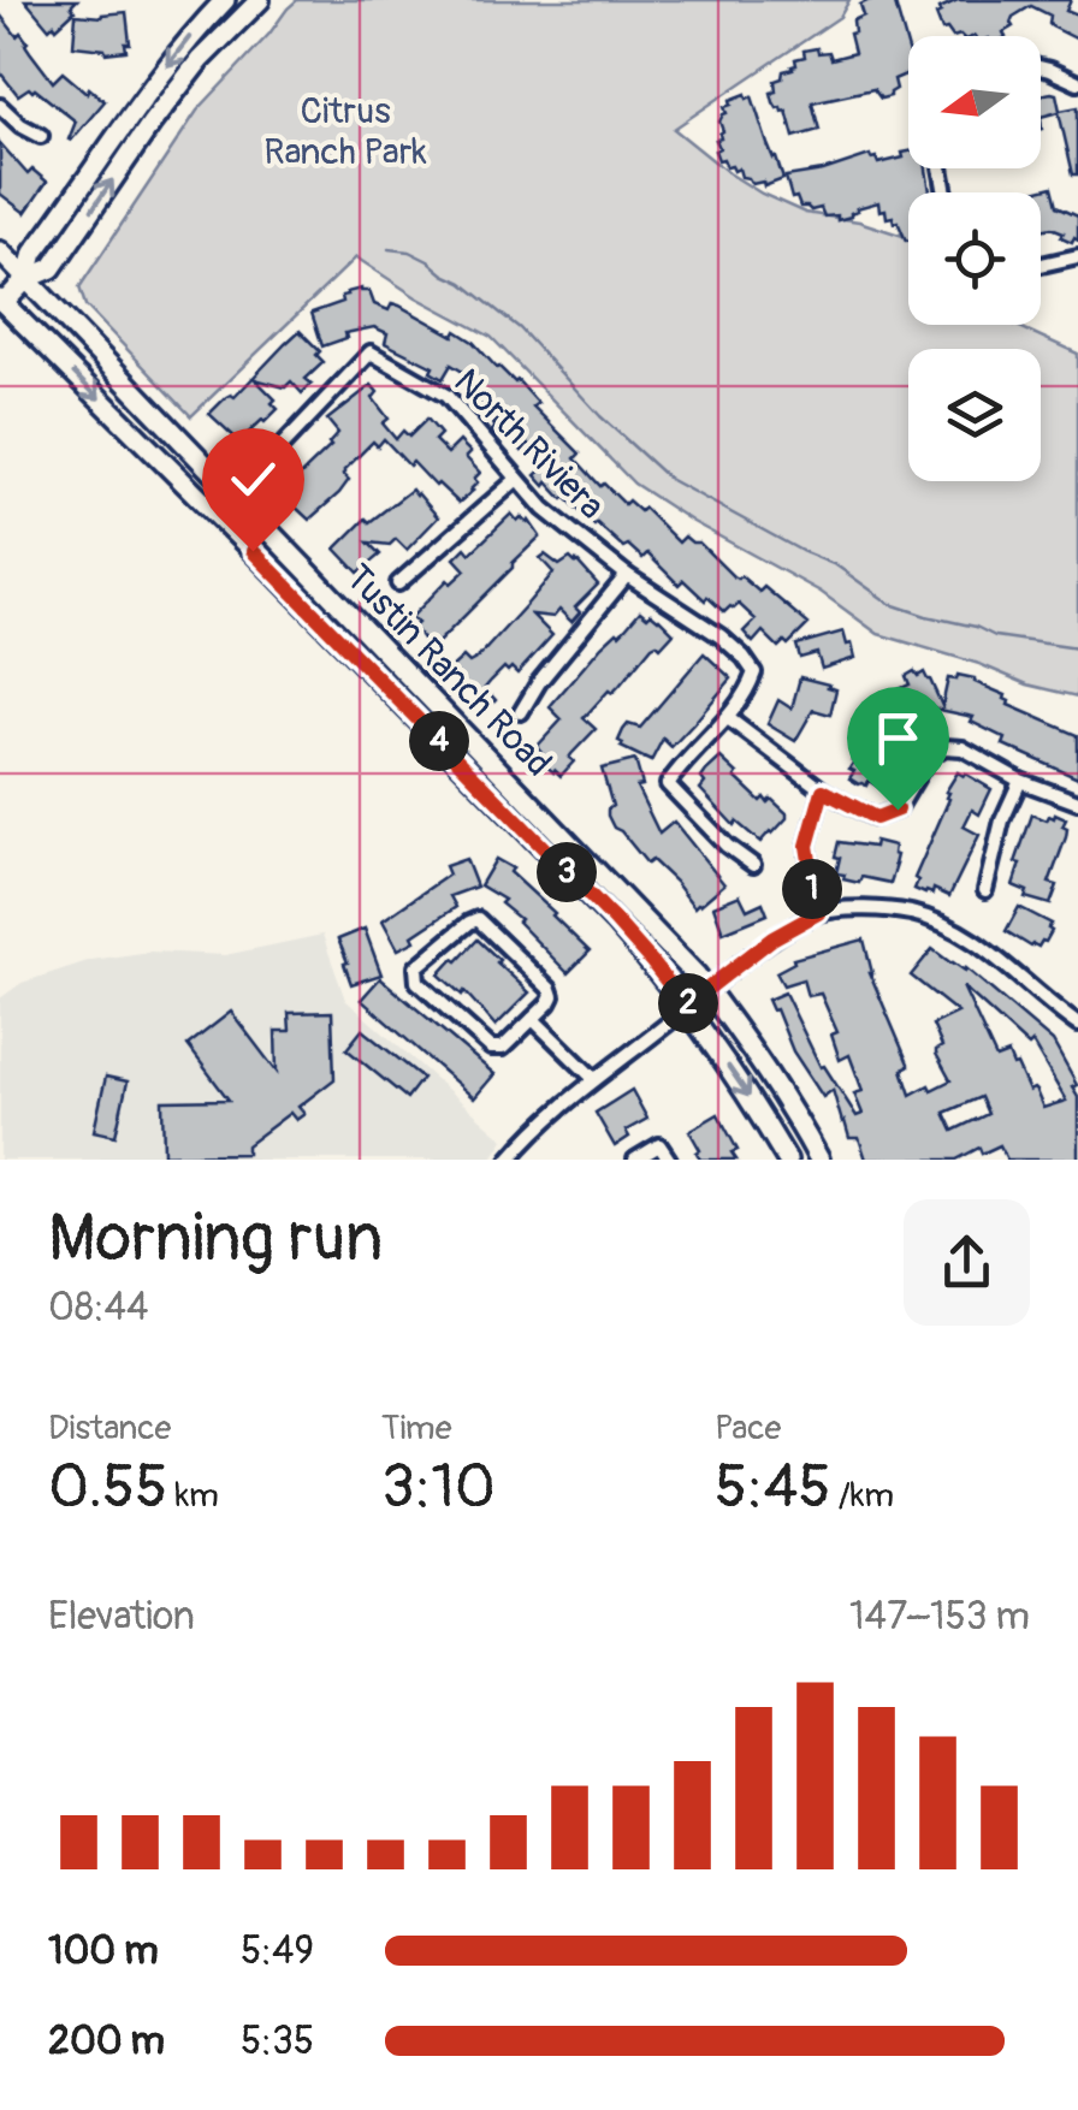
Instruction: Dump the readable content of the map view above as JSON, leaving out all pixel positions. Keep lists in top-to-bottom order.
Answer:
{
  "streets": {
    "main road": ["Tustin Ranch Road"],
    "street": ["North Riviera"]
  },
  "parks": ["Citrus Ranch Park"],
  "north": "left",
  "page": {
    "pins": [
      "4",
      "3",
      "1",
      "2"
    ],
    "heading": ["Morning run", "08:44"],
    "stats": [
      ["Distance", "0.55 km"],
      ["Time", "3:10"],
      ["Pace", "5:45 /km"]
    ],
    "chart": ["Elevation", "147–153 m"],
    "list": [
      {
        "name": "100 m",
        "note": "5:49"
      },
      {
        "name": "200 m",
        "note": "5:35"
      }
    ]
  }
}
